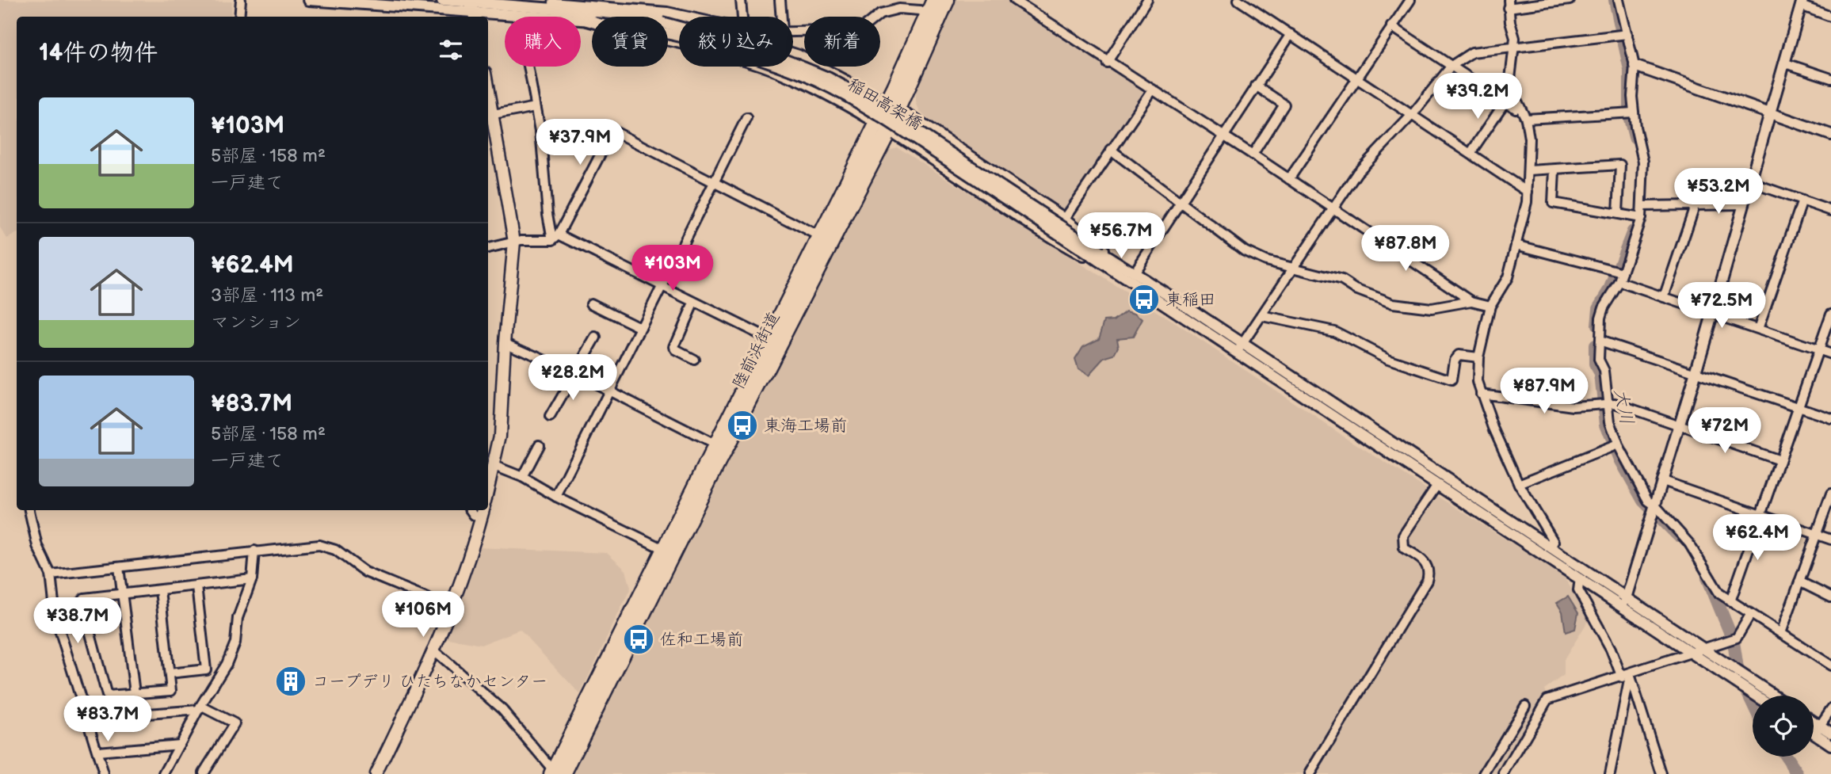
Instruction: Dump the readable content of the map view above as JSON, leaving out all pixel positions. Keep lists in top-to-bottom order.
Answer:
{
  "streets": {
    "highway": ["陸前浜街道"],
    "street": ["稲田高架橋"]
  },
  "water": ["大川"],
  "places": {
    "bus stop": ["東稲田", "東海工場前", "佐和工場前"],
    "building": ["コープデリ ひたちなかセンター"]
  },
  "page": {
    "chip": [
      "購入",
      "賃貸",
      "絞り込み",
      "新着"
    ],
    "heading": "14件の物件",
    "price": [
      "¥39.2M",
      "¥37.9M",
      "¥53.2M",
      "¥56.7M",
      "¥87.8M",
      "¥103M",
      "¥72.5M",
      "¥28.2M",
      "¥87.9M",
      "¥72M",
      "¥62.4M",
      "¥106M",
      "¥38.7M",
      "¥83.7M"
    ],
    "list": [
      {
        "name": "¥103M",
        "note": "5部屋 · 158 m² · 一戸建て"
      },
      {
        "name": "¥62.4M",
        "note": "3部屋 · 113 m² · マンション"
      },
      {
        "name": "¥83.7M",
        "note": "5部屋 · 158 m² · 一戸建て"
      }
    ]
  }
}
